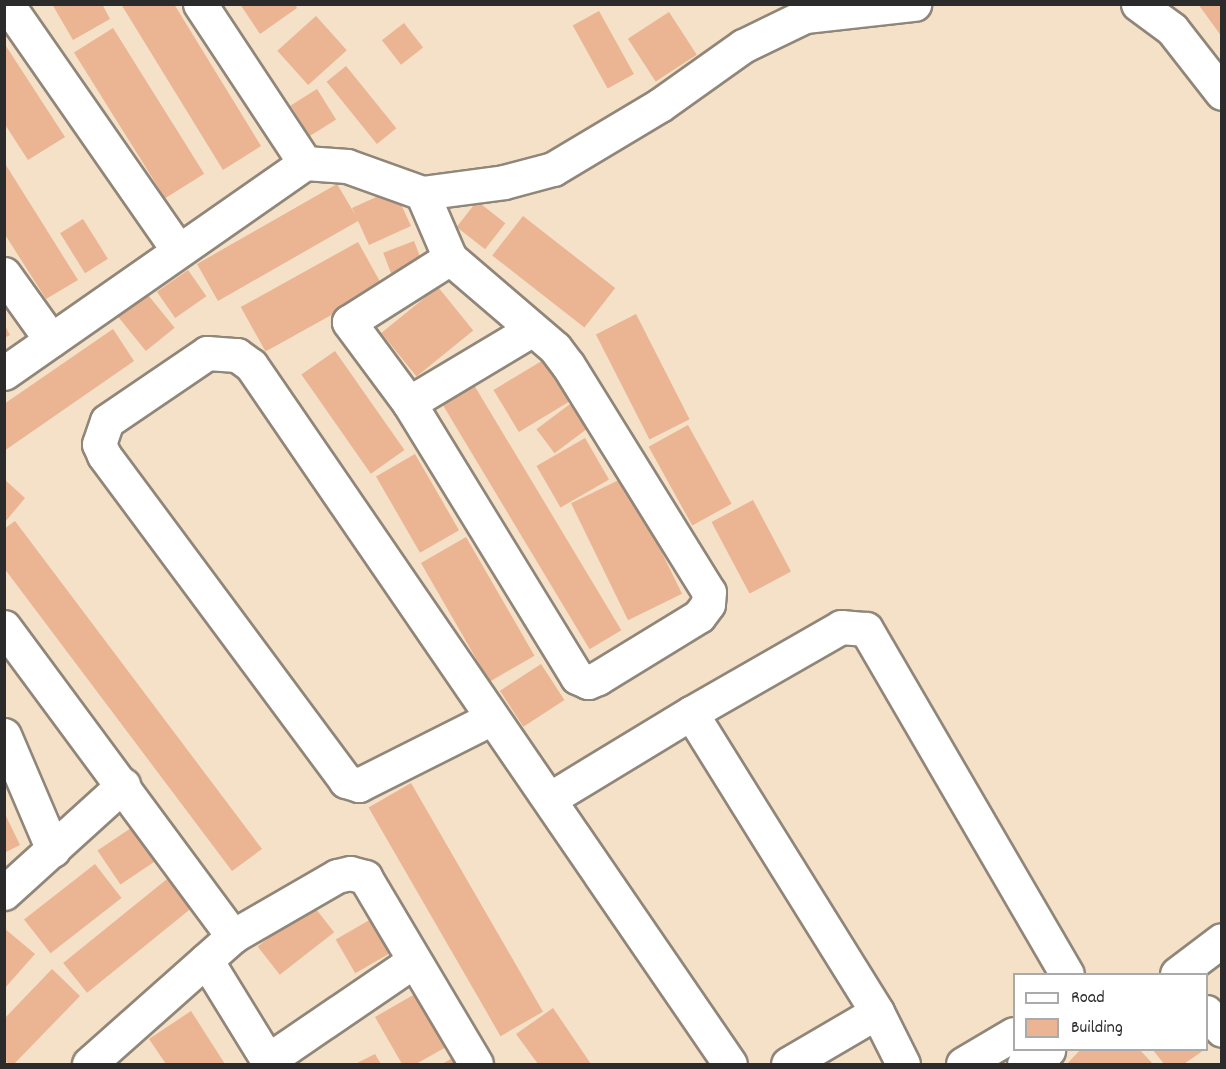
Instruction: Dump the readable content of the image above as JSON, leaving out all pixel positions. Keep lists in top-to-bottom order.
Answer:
{
  "legend": ["Road", "Building"]
}
